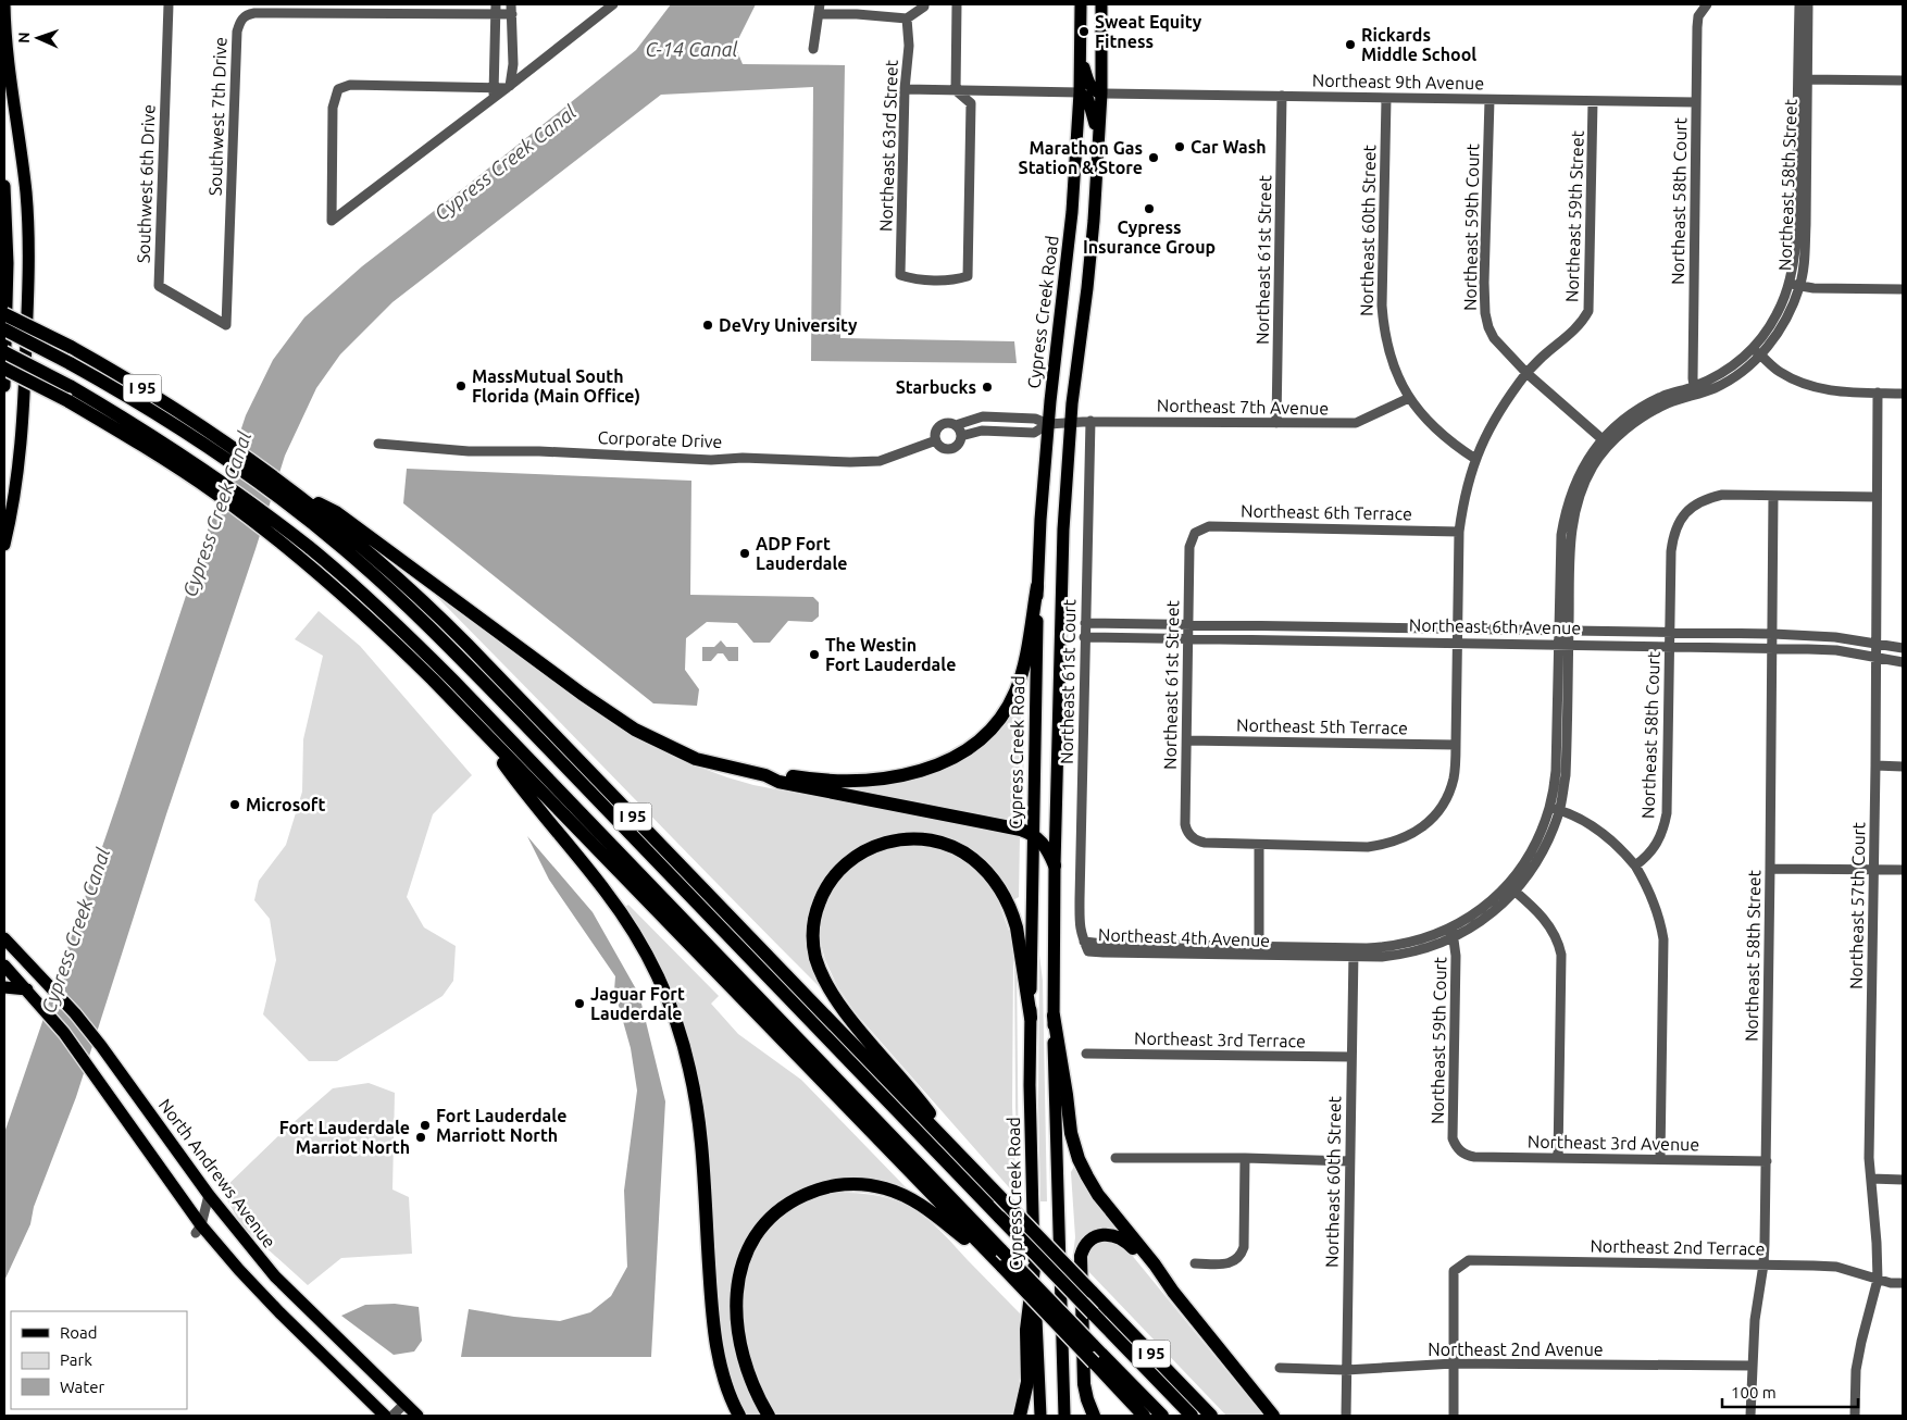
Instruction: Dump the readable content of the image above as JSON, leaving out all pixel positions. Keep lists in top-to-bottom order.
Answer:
{
  "streets": {
    "highway": ["I 95"],
    "main road": ["Cypress Creek Road", "North Andrews Avenue"],
    "street": [
      "Northeast 9th Avenue",
      "Southwest 7th Drive",
      "Northeast 63rd Street",
      "Southwest 6th Drive",
      "Northeast 58th Street",
      "Northeast 58th Court",
      "Northeast 59th Street",
      "Northeast 59th Court",
      "Northeast 60th Street",
      "Northeast 61st Street",
      "Northeast 7th Avenue",
      "Corporate Drive",
      "Northeast 6th Terrace",
      "Northeast 6th Avenue",
      "Northeast 61st Court",
      "Northeast 5th Terrace",
      "Northeast 57th Court",
      "Northeast 4th Avenue",
      "Northeast 3rd Terrace",
      "Northeast 3rd Avenue",
      "Northeast 2nd Terrace",
      "Northeast 2nd Avenue"
    ]
  },
  "crossings": [
    ["Northeast 9th Avenue", "Northeast 58th Court"],
    ["Northeast 9th Avenue", "Northeast 59th Street"],
    ["Northeast 9th Avenue", "Northeast 59th Court"],
    ["Northeast 9th Avenue", "Northeast 60th Street"],
    ["Northeast 9th Avenue", "Northeast 61st Street"],
    ["Southwest 7th Drive", "Southwest 6th Drive"],
    ["Northeast 58th Street", "Northeast 58th Court"],
    ["Northeast 58th Street", "Northeast 6th Avenue"],
    ["Northeast 58th Street", "Northeast 3rd Avenue"],
    ["Northeast 58th Street", "Northeast 2nd Terrace"],
    ["Northeast 58th Street", "Northeast 2nd Avenue"],
    ["Northeast 58th Court", "Northeast 6th Avenue"],
    ["Northeast 59th Street", "Northeast 59th Court"],
    ["Northeast 59th Court", "Northeast 4th Avenue"],
    ["Northeast 59th Court", "Northeast 3rd Avenue"],
    ["Northeast 60th Street", "Northeast 7th Avenue"],
    ["Northeast 60th Street", "Northeast 4th Avenue"],
    ["Northeast 60th Street", "Northeast 3rd Terrace"],
    ["Northeast 60th Street", "Northeast 2nd Avenue"],
    ["Northeast 61st Street", "Northeast 7th Avenue"],
    ["Northeast 61st Street", "Northeast 6th Terrace"],
    ["Northeast 61st Street", "Northeast 6th Avenue"],
    ["Northeast 61st Street", "Northeast 5th Terrace"],
    ["Northeast 7th Avenue", "Northeast 61st Court"],
    ["Northeast 6th Avenue", "Northeast 61st Court"],
    ["Northeast 6th Avenue", "Northeast 57th Court"],
    ["Northeast 61st Court", "Northeast 4th Avenue"],
    ["Northeast 57th Court", "Northeast 2nd Terrace"],
    ["Northeast 2nd Terrace", "Northeast 2nd Avenue"]
  ],
  "water": ["C-14 Canal", "Cypress Creek Canal"],
  "places": [
    "Sweat Equity Fitness",
    "Rickards Middle School",
    "Car Wash",
    "Marathon Gas Station & Store",
    "Cypress Insurance Group",
    "DeVry University",
    "MassMutual South Florida (Main Office)",
    "Starbucks",
    "ADP Fort Lauderdale",
    "The Westin Fort Lauderdale",
    "Microsoft",
    "Jaguar Fort Lauderdale",
    "Fort Lauderdale Marriott North",
    "Fort Lauderdale Marriot North"
  ],
  "legend": ["Road", "Park", "Water"],
  "scale_bar": "100 m",
  "north": "left"
}
